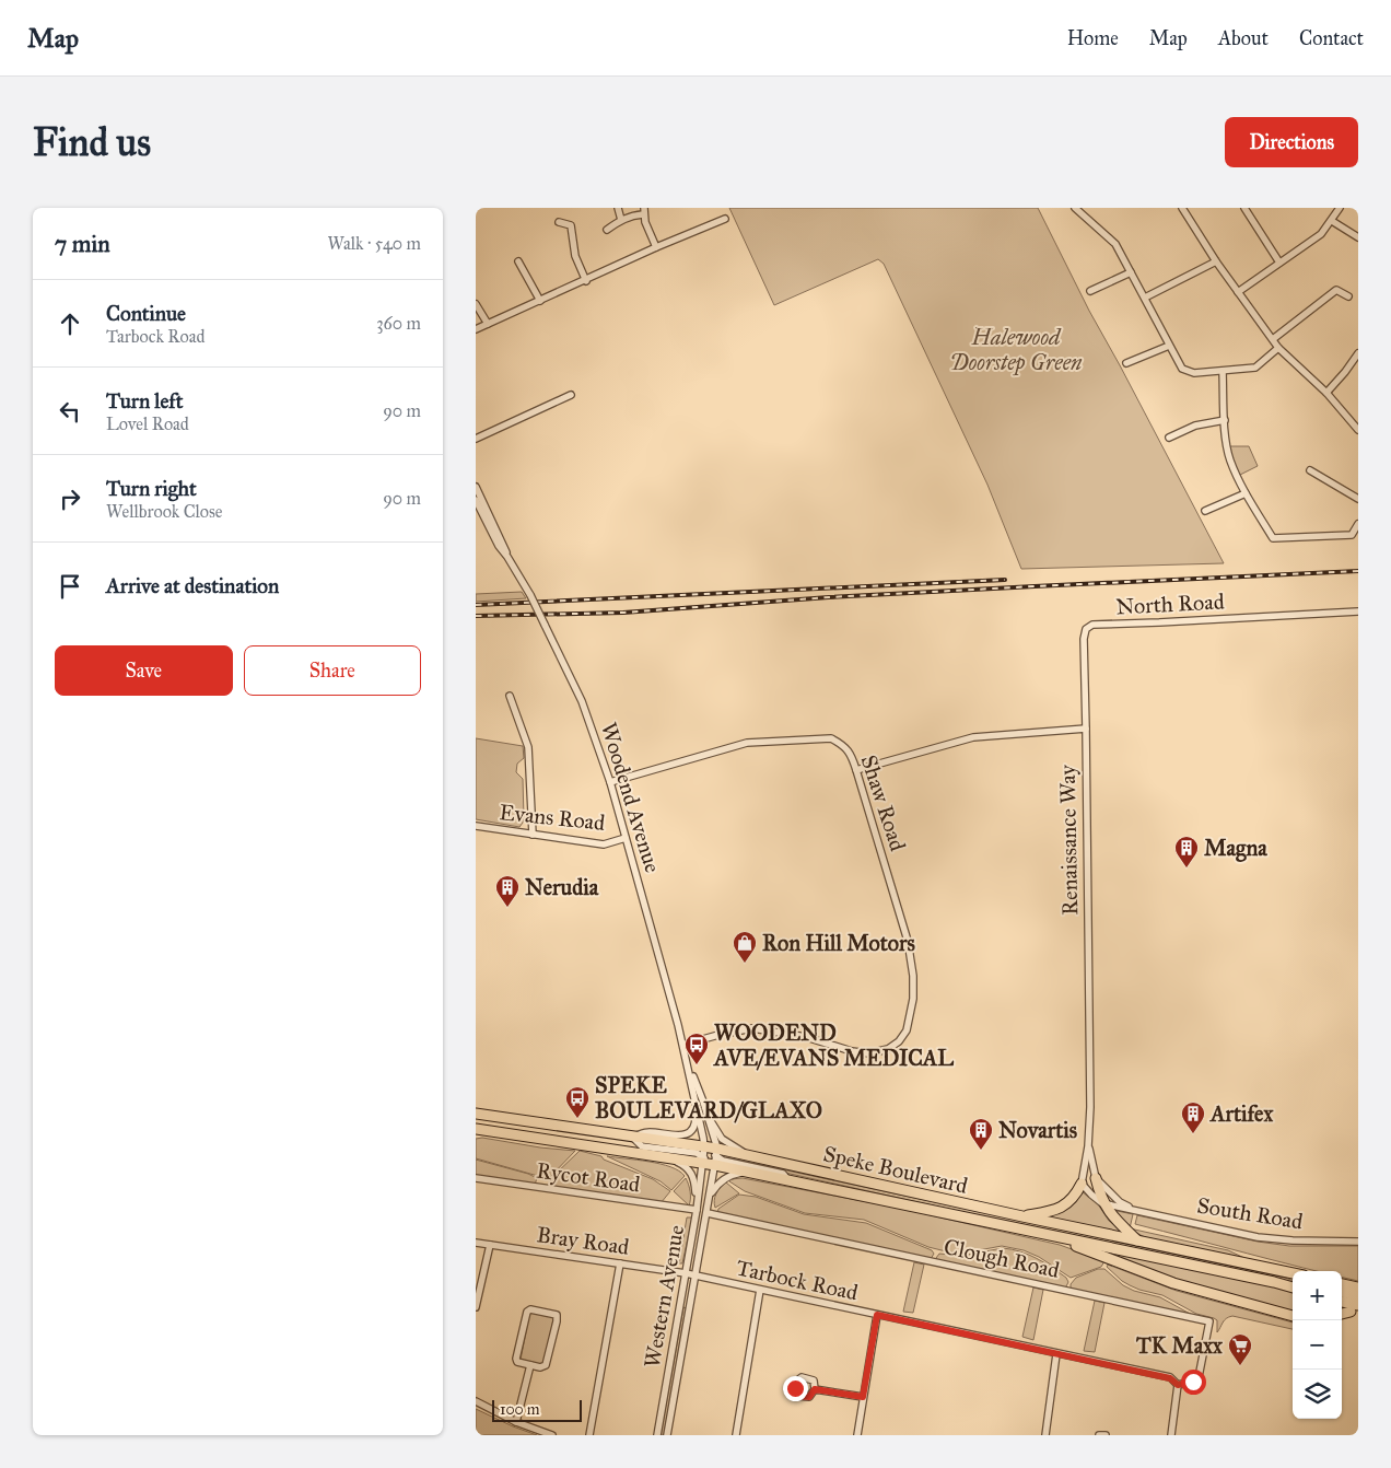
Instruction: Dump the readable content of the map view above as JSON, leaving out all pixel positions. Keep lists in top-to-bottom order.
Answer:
{
  "streets": {
    "highway": ["Speke Boulevard"],
    "street": [
      "North Road",
      "Woodend Avenue",
      "Shaw Road",
      "Evans Road",
      "Renaissance Way",
      "Rycot Road",
      "South Road",
      "Bray Road",
      "Clough Road",
      "Tarbock Road",
      "Western Avenue"
    ]
  },
  "crossings": [
    ["North Road", "Renaissance Way"],
    ["Woodend Avenue", "Shaw Road"],
    ["Woodend Avenue", "Evans Road"],
    ["Woodend Avenue", "Speke Boulevard"],
    ["Woodend Avenue", "Western Avenue"],
    ["Speke Boulevard", "Western Avenue"],
    ["Rycot Road", "Western Avenue"],
    ["Bray Road", "Tarbock Road"],
    ["Bray Road", "Western Avenue"],
    ["Clough Road", "Tarbock Road"],
    ["Clough Road", "Western Avenue"],
    ["Tarbock Road", "Western Avenue"]
  ],
  "parks": ["Halewood Doorstep Green"],
  "places": {
    "building": [
      "Magna",
      "Nerudia",
      "Artifex",
      "Novartis"
    ],
    "shop": ["Ron Hill Motors"],
    "bus stop": ["WOODEND AVE/EVANS MEDICAL", "SPEKE BOULEVARD/GLAXO"],
    "supermarket": ["TK Maxx"]
  },
  "scale_bar": "100 m",
  "page": {
    "header": "Map",
    "nav": [
      "Home",
      "Map",
      "About",
      "Contact"
    ],
    "buttons": [
      "Directions",
      ["Save", "Share"]
    ],
    "title": "Find us",
    "heading": ["7 min", "Walk · 540 m"],
    "list": [
      ["Continue", "Tarbock Road", "360 m"],
      ["Turn left", "Lovel Road", "90 m"],
      ["Turn right", "Wellbrook Close", "90 m"],
      "Arrive at destination"
    ],
    "map_buttons": ["+", "−"],
    "scale": "100 m"
  }
}
